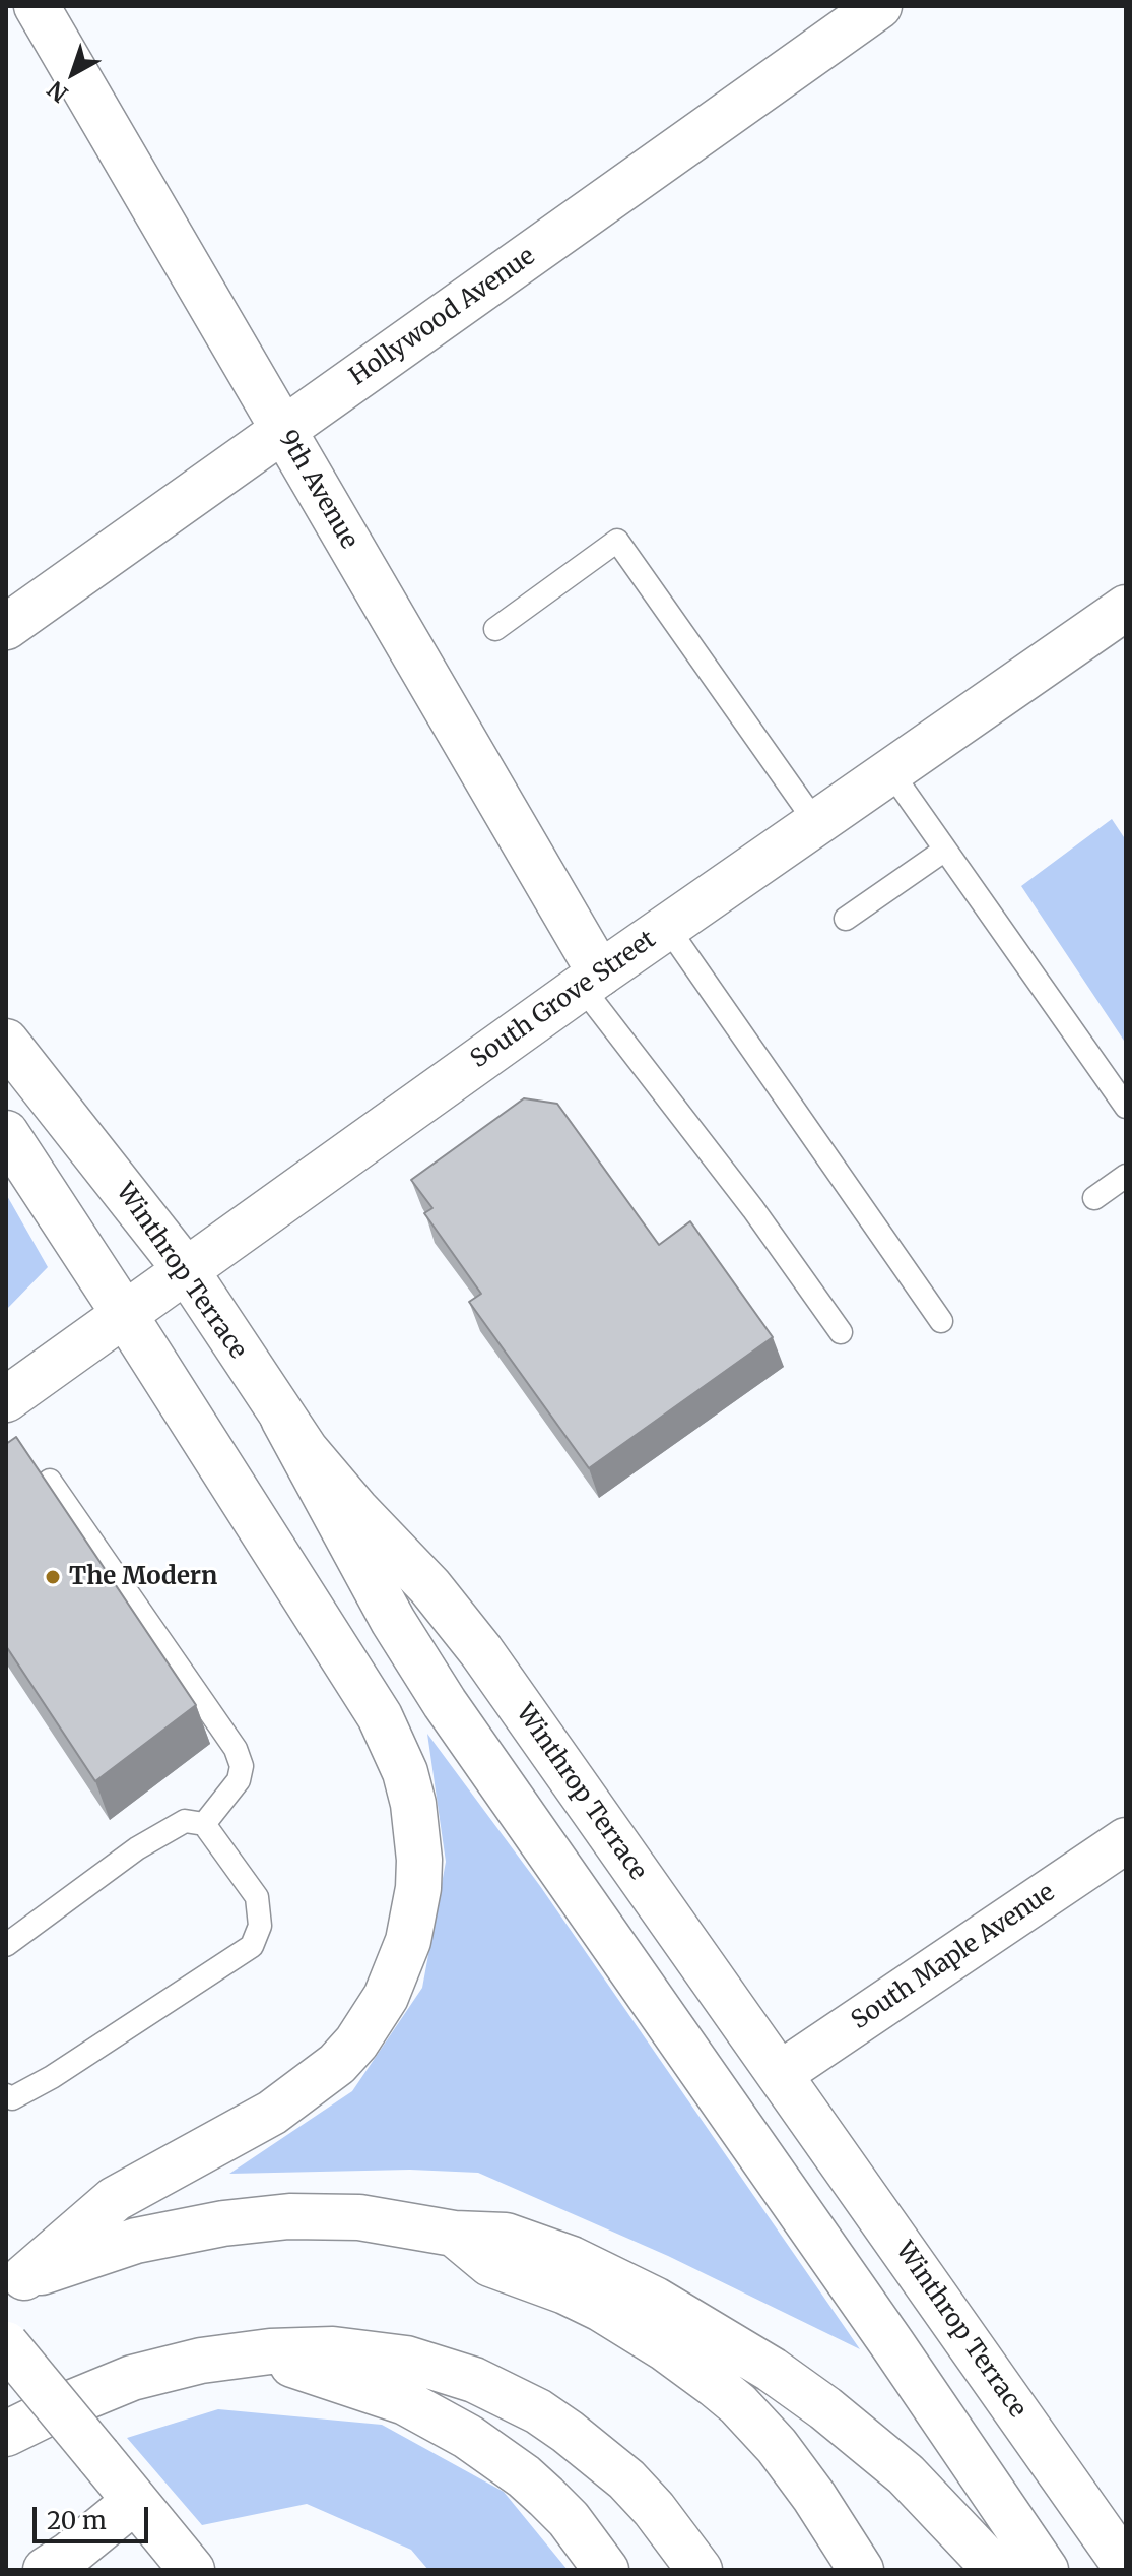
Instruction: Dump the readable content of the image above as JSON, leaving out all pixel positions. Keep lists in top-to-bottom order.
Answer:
{
  "streets": {
    "main road": [
      "Hollywood Avenue",
      "9th Avenue",
      "South Grove Street",
      "Winthrop Terrace",
      "South Maple Avenue"
    ]
  },
  "crossings": [
    ["Hollywood Avenue", "9th Avenue"],
    ["9th Avenue", "South Grove Street"],
    ["South Grove Street", "Winthrop Terrace"],
    ["Winthrop Terrace", "South Maple Avenue"]
  ],
  "places": ["The Modern"],
  "scale_bar": "20 m",
  "north": "bottom left"
}
